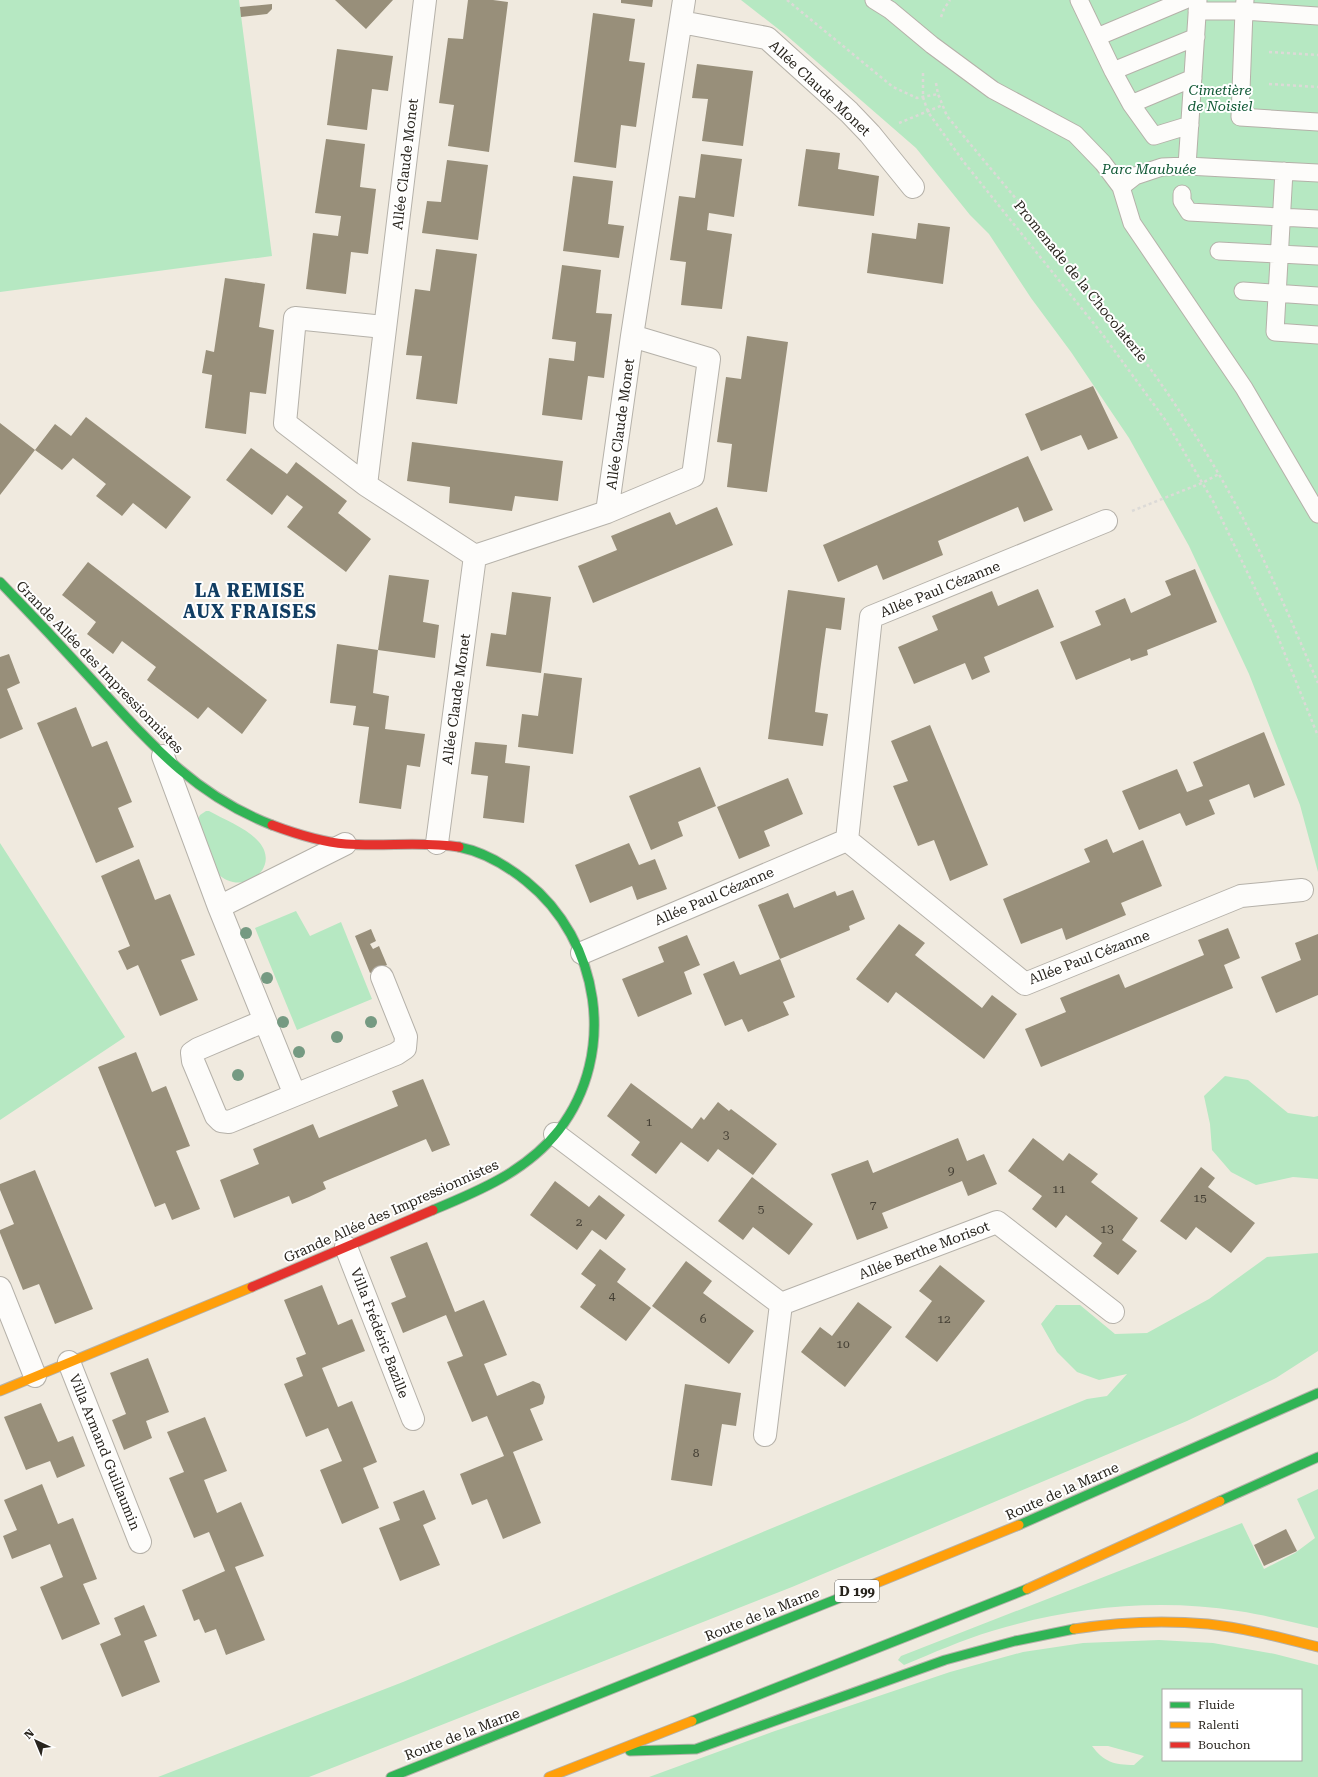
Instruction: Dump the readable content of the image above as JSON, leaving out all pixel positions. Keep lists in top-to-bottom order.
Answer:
{
  "streets": {
    "main road": ["Grande Allée des Impressionnistes", "Route de la Marne", "D 199"],
    "street": [
      "Allée Claude Monet",
      "Allée Paul Cézanne",
      "Allée Berthe Morisot",
      "Villa Frédéric Bazille",
      "Villa Armand Guillaumin"
    ],
    "path": ["Promenade de la Chocolaterie"]
  },
  "crossings": [
    ["Allée Claude Monet", "Grande Allée des Impressionnistes"],
    ["Allée Paul Cézanne", "Grande Allée des Impressionnistes"],
    ["Grande Allée des Impressionnistes", "Villa Frédéric Bazille"],
    ["Grande Allée des Impressionnistes", "Villa Armand Guillaumin"]
  ],
  "districts": ["LA REMISE AUX FRAISES"],
  "parks": ["Cimetière de Noisiel", "Parc Maubuée"],
  "house_numbers": [
    "1",
    "3",
    "9",
    "11",
    "15",
    "7",
    "5",
    "2",
    "13",
    "4",
    "6",
    "12",
    "10",
    "8"
  ],
  "legend": ["Fluide", "Ralenti", "Bouchon"],
  "north": "top left"
}
